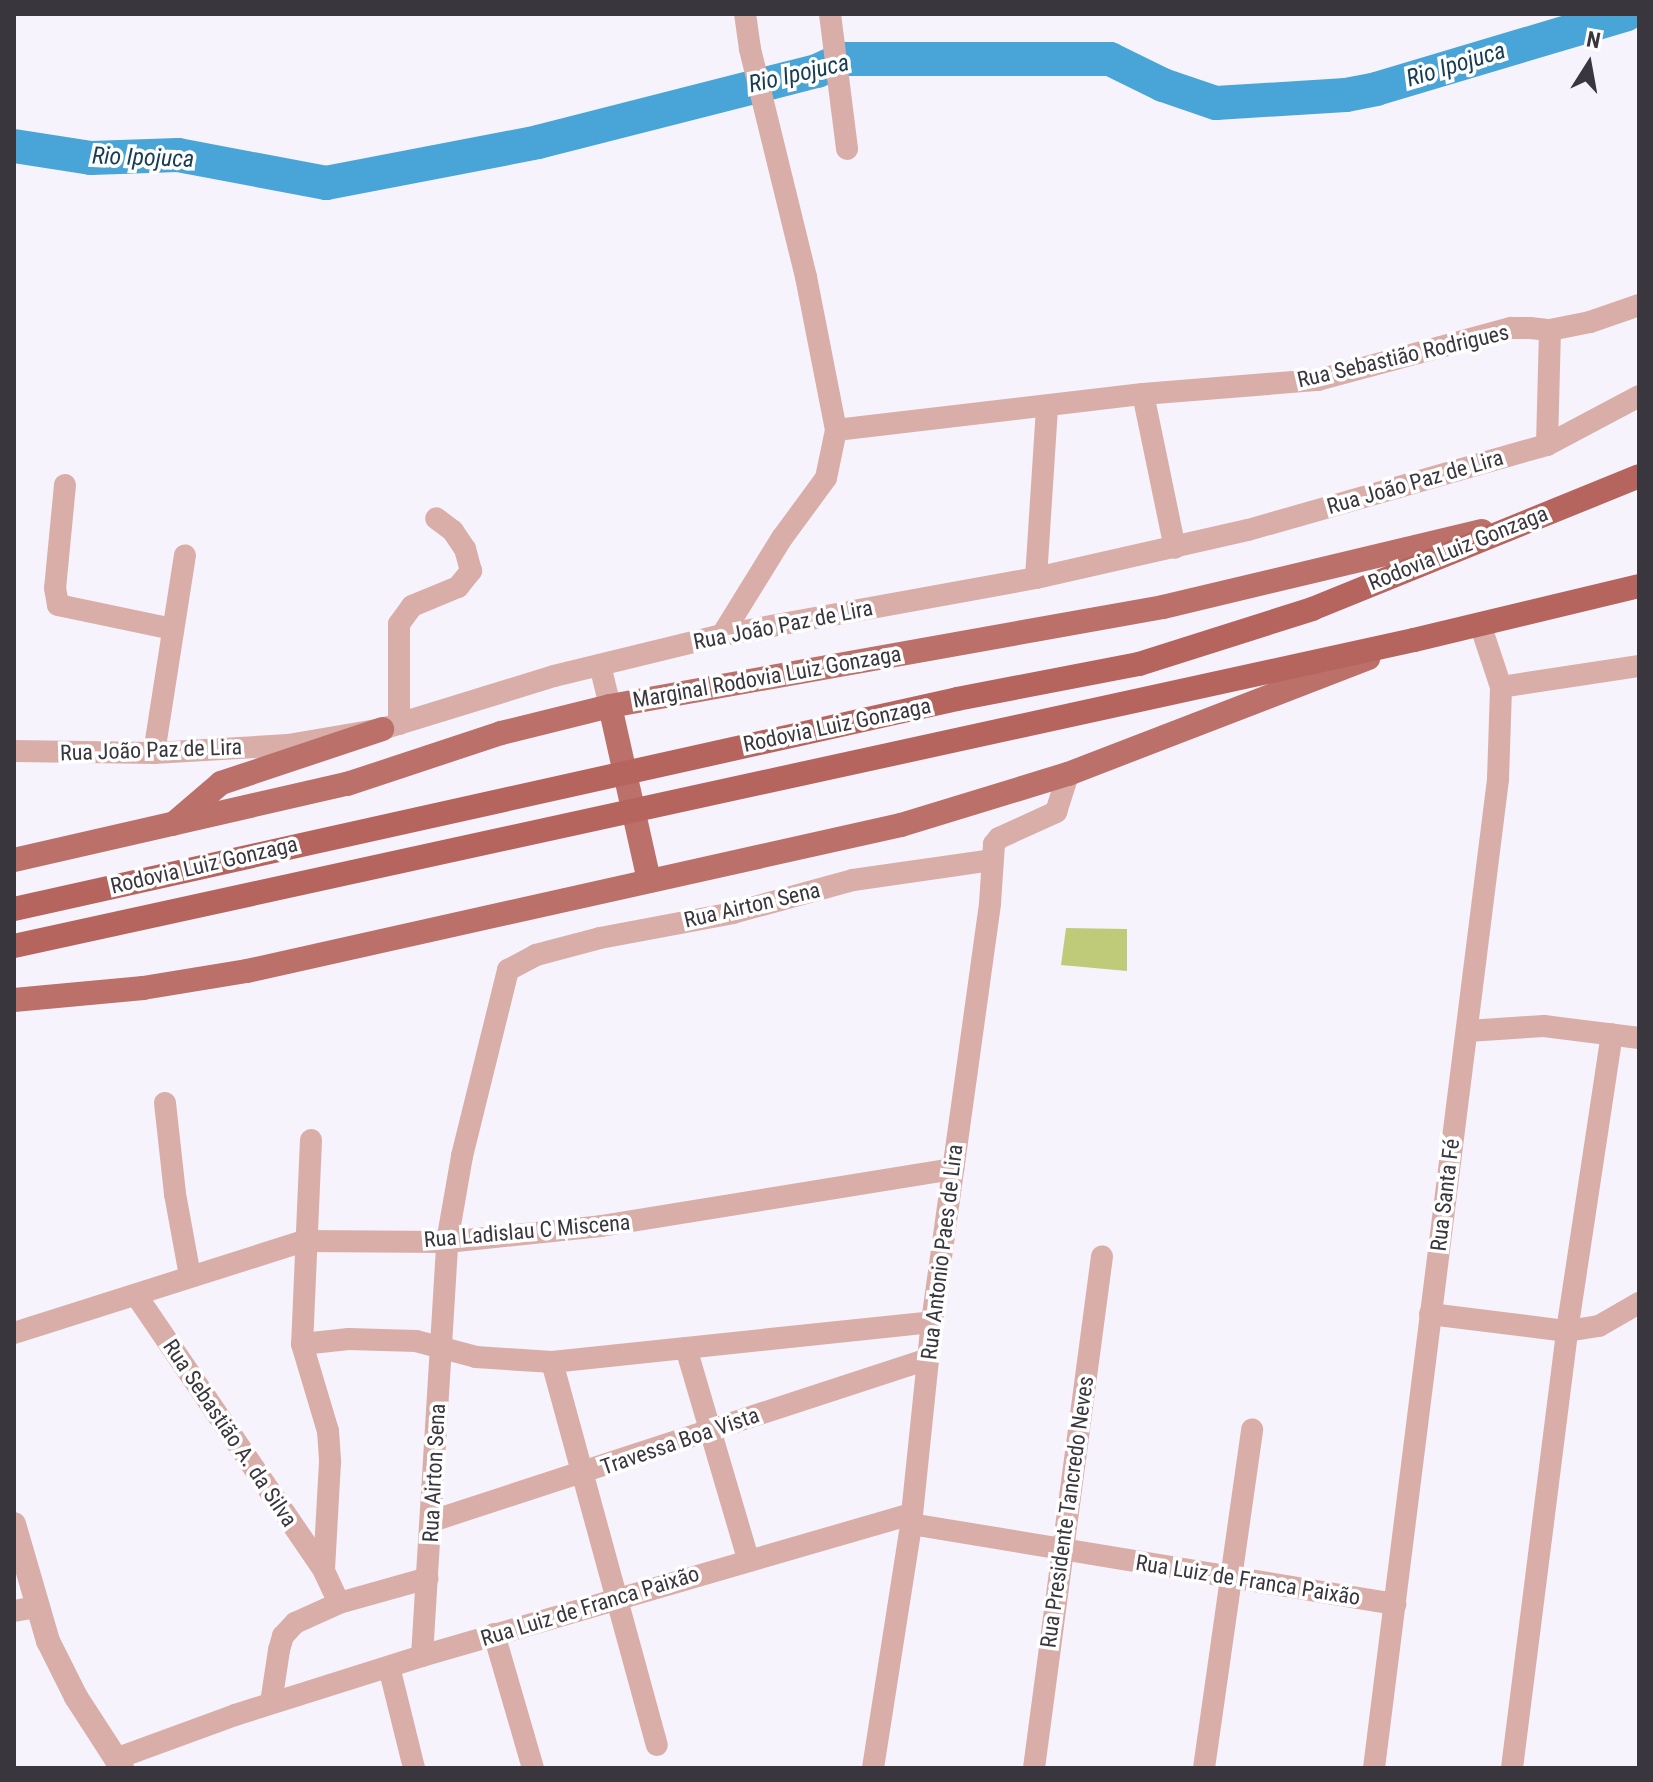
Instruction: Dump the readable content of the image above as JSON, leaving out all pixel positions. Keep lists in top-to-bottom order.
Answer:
{
  "streets": {
    "highway": ["Rodovia Luiz Gonzaga"],
    "main road": ["Marginal Rodovia Luiz Gonzaga"],
    "street": [
      "Rua Sebastião Rodrigues",
      "Rua João Paz de Lira",
      "Rua Airton Sena",
      "Rua Santa Fé",
      "Rua Ladislau C Miscena",
      "Rua Antonio Paes de Lira",
      "Rua Sebastião A. da Silva",
      "Travessa Boa Vista",
      "Rua Presidente Tancredo Neves",
      "Rua Luiz de Franca Paixão"
    ]
  },
  "crossings": [
    ["Rodovia Luiz Gonzaga", "Marginal Rodovia Luiz Gonzaga"],
    ["Rodovia Luiz Gonzaga", "Rua Santa Fé"],
    ["Rua Airton Sena", "Rua Ladislau C Miscena"],
    ["Rua Airton Sena", "Rua Antonio Paes de Lira"],
    ["Rua Airton Sena", "Travessa Boa Vista"],
    ["Rua Airton Sena", "Rua Luiz de Franca Paixão"],
    ["Rua Santa Fé", "Rua Luiz de Franca Paixão"],
    ["Rua Ladislau C Miscena", "Rua Antonio Paes de Lira"],
    ["Rua Ladislau C Miscena", "Rua Sebastião A. da Silva"],
    ["Rua Antonio Paes de Lira", "Travessa Boa Vista"],
    ["Rua Antonio Paes de Lira", "Rua Luiz de Franca Paixão"],
    ["Rua Presidente Tancredo Neves", "Rua Luiz de Franca Paixão"]
  ],
  "water": ["Rio Ipojuca"],
  "north": "top"
}
